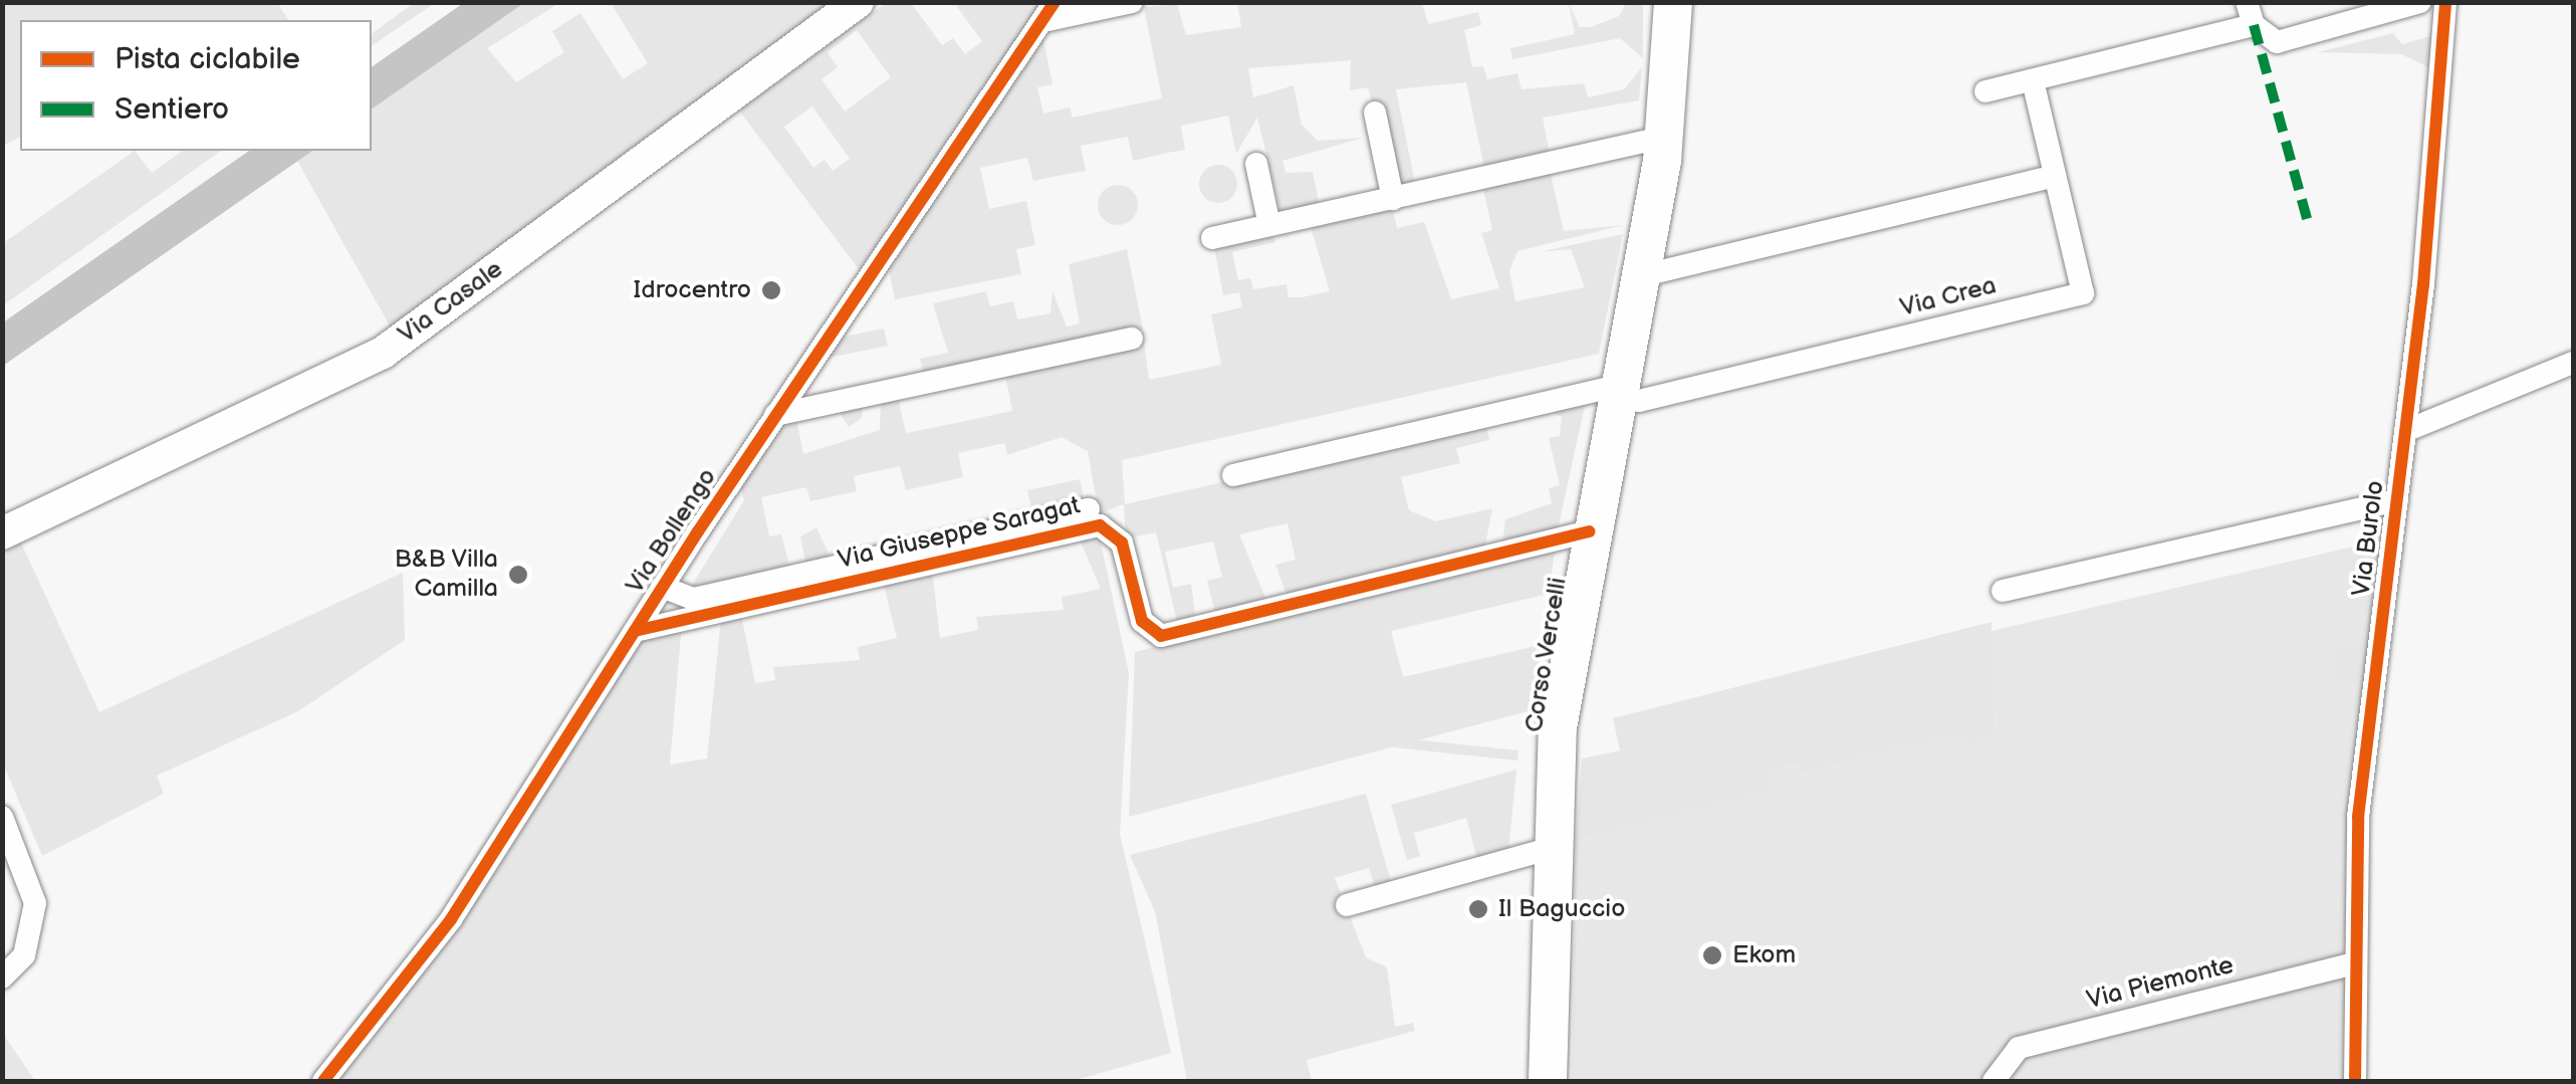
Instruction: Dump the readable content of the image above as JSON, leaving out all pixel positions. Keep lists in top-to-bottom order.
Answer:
{
  "streets": {
    "main road": ["Via Casale", "Corso Vercelli"],
    "street": [
      "Via Crea",
      "Via Bollengo",
      "Via Giuseppe Saragat",
      "Via Burolo",
      "Via Piemonte"
    ]
  },
  "crossings": [
    ["Via Crea", "Corso Vercelli"],
    ["Via Bollengo", "Via Giuseppe Saragat"],
    ["Via Giuseppe Saragat", "Corso Vercelli"],
    ["Via Burolo", "Via Piemonte"]
  ],
  "places": [
    "Idrocentro",
    "B&B Villa Camilla",
    "Il Baguccio",
    "Ekom"
  ],
  "legend": ["Pista ciclabile", "Sentiero"]
}
